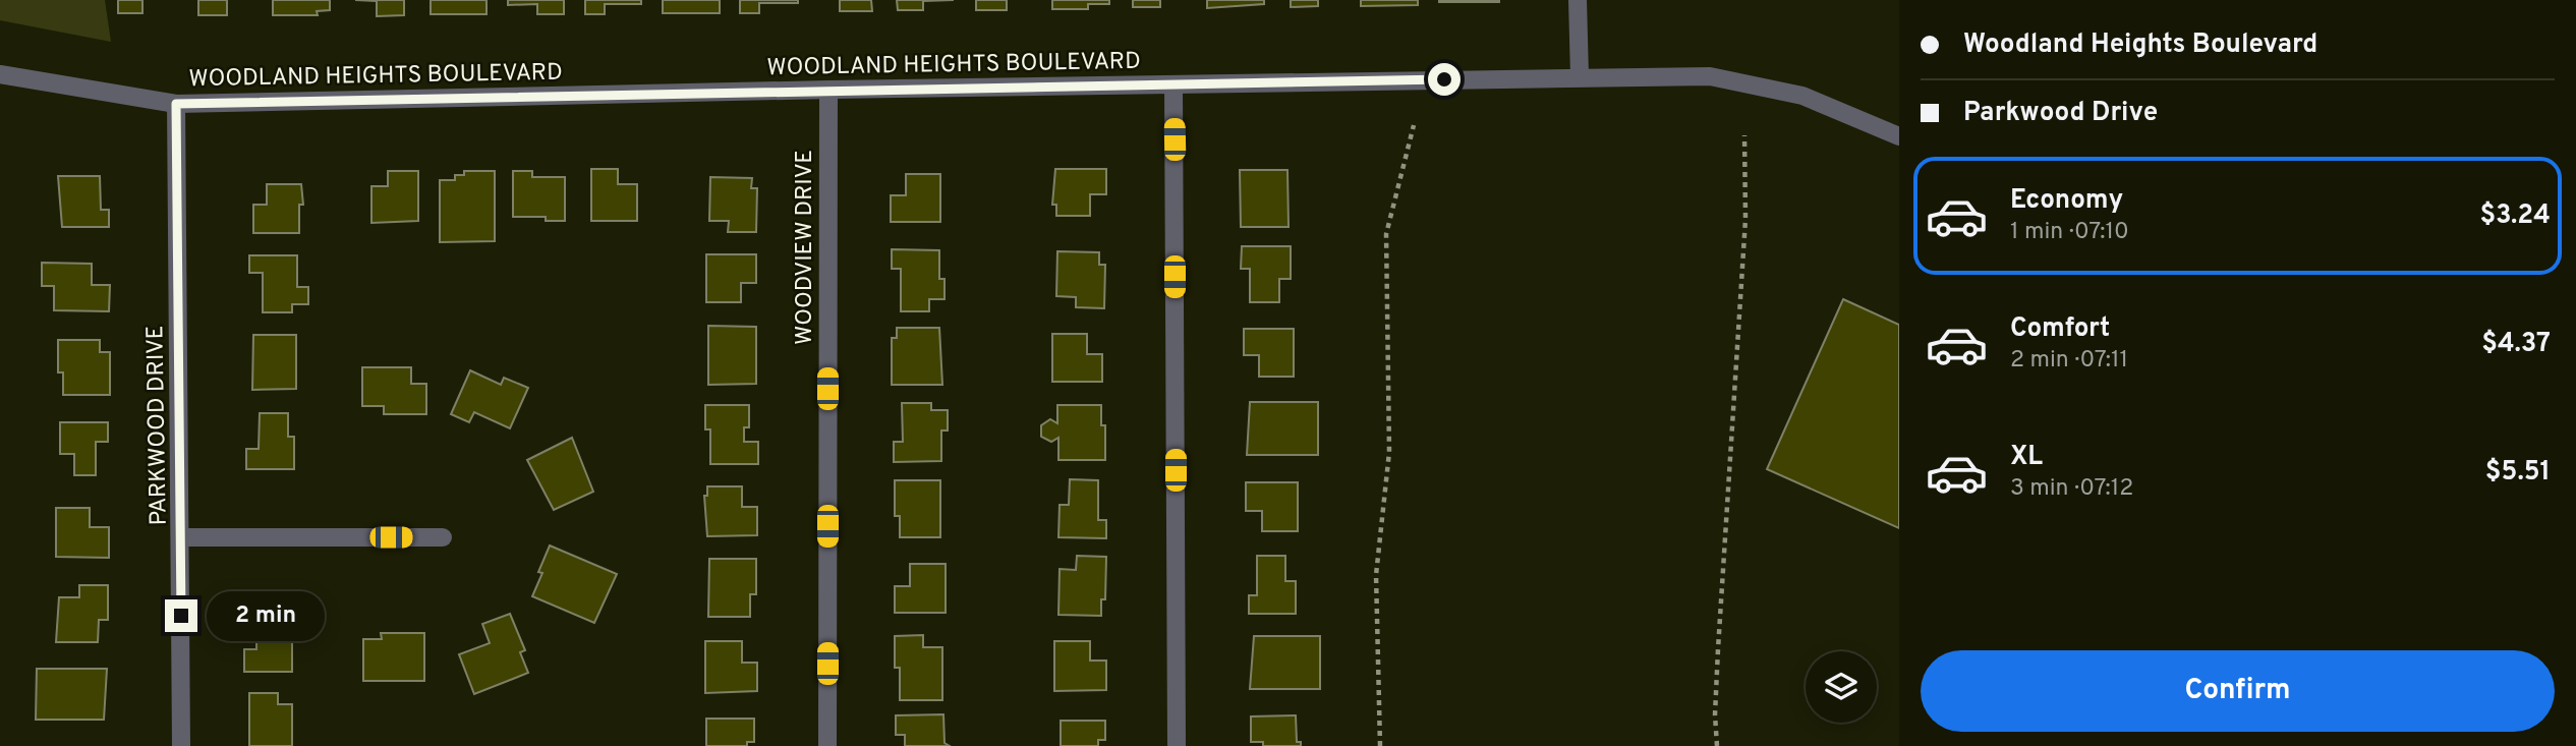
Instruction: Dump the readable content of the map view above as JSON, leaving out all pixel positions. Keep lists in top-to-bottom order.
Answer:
{
  "streets": {
    "street": ["WOODLAND HEIGHTS BOULEVARD", "WOODVIEW DRIVE", "PARKWOOD DRIVE"]
  },
  "crossings": [
    ["WOODLAND HEIGHTS BOULEVARD", "WOODVIEW DRIVE"],
    ["WOODLAND HEIGHTS BOULEVARD", "PARKWOOD DRIVE"]
  ],
  "page": {
    "banner": ["Woodland Heights Boulevard", "Parkwood Drive"],
    "list": [
      {
        "name": "Economy",
        "note": "1 min · 07:10",
        "value": "$3.24"
      },
      {
        "name": "Comfort",
        "note": "2 min · 07:11",
        "value": "$4.37"
      },
      {
        "name": "XL",
        "note": "3 min · 07:12",
        "value": "$5.51"
      }
    ],
    "bubble": "2 min",
    "buttons": "Confirm"
  }
}
